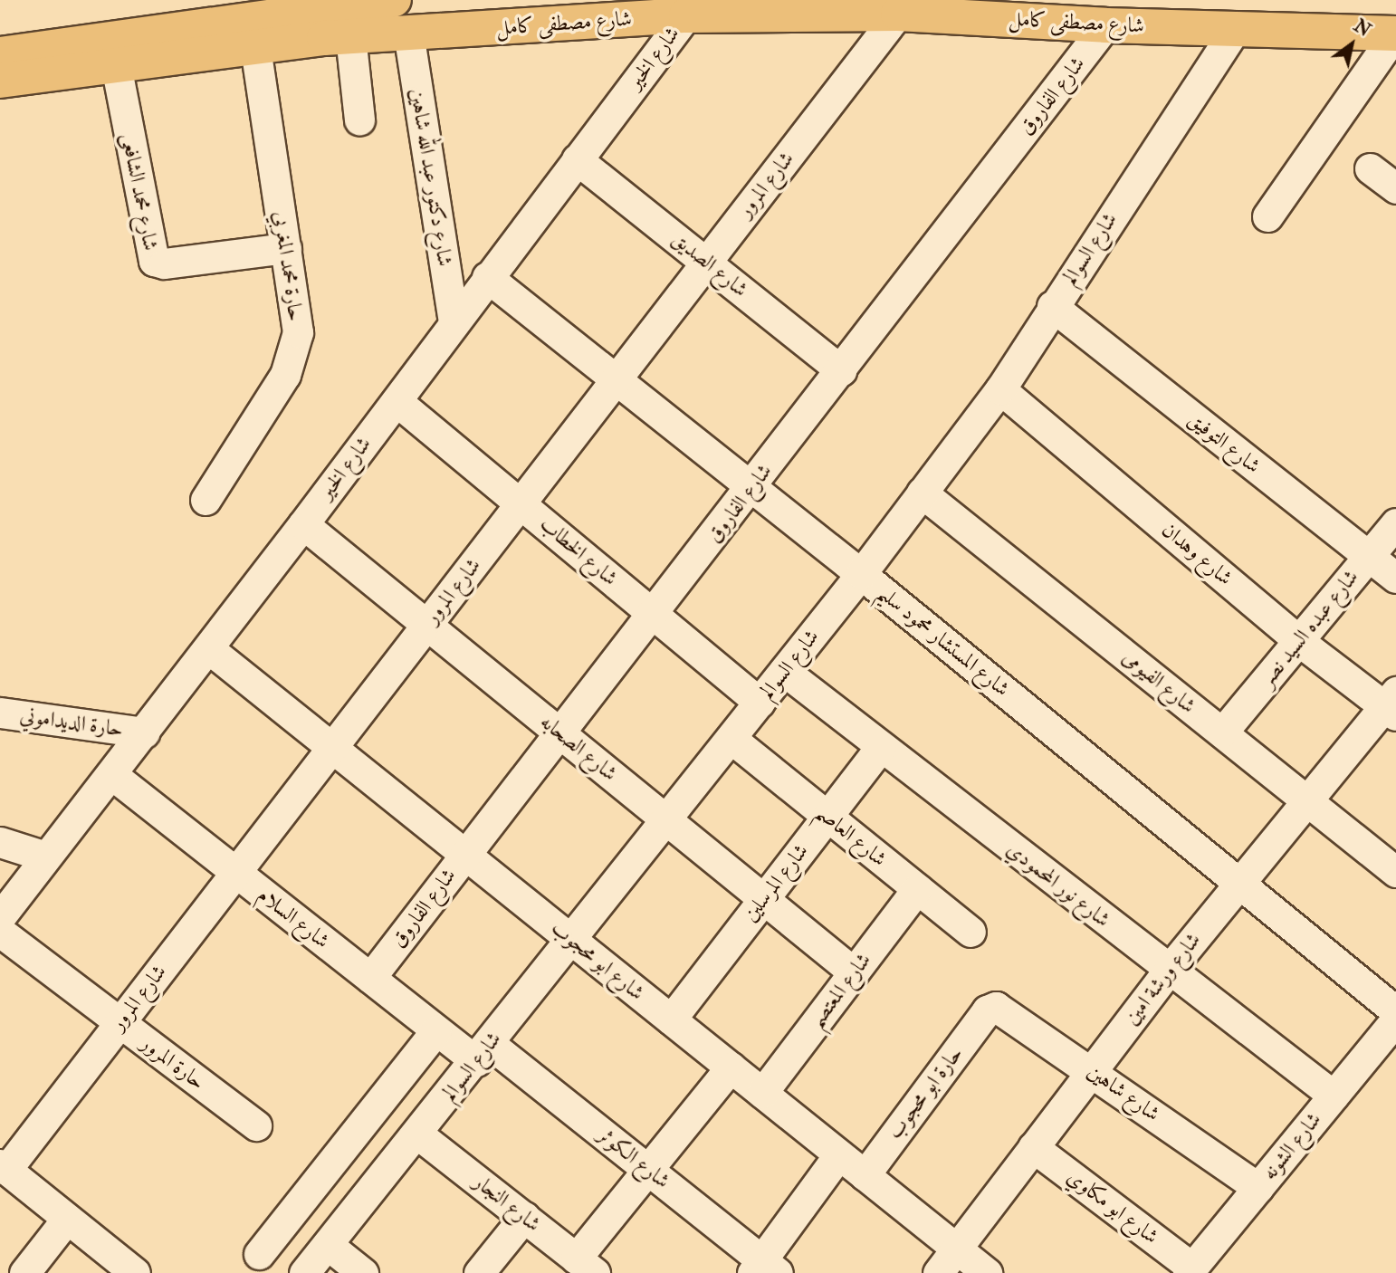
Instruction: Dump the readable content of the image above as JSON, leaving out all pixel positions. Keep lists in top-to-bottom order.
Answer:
{
  "streets": {
    "main road": ["شارع مصطفى كامل"],
    "street": [
      "شارع الخير",
      "شارع الفاروق",
      "شارع دكتور عبد الله شاهين",
      "شارع المرور",
      "شارع محمد الشافعى",
      "شارع السوالم",
      "شارع الصديق",
      "حارة محمد المغربي",
      "شارع التوفيق",
      "شارع الخطاب",
      "شارع وهدان",
      "شارع عبده السيد نصر",
      "شارع المستشار محمود سليم",
      "شارع الفيومى",
      "حارة الديداموني",
      "شارع الصحابه",
      "شارع العاصم",
      "شارع المرسلين",
      "شارع نور المحمودي",
      "شارع السلام",
      "شارع ابو محجوب",
      "شارع ورشة امين",
      "شارع المعتصم",
      "حارة المرور",
      "حارة ابو محجوب",
      "شارع شاهين",
      "شارع الشونه",
      "شارع الكوثر",
      "شارع النجار",
      "شارع ابو مكاوي"
    ]
  },
  "crossings": [
    ["شارع مصطفى كامل", "شارع الخير"],
    ["شارع مصطفى كامل", "شارع الفاروق"],
    ["شارع مصطفى كامل", "شارع دكتور عبد الله شاهين"],
    ["شارع مصطفى كامل", "شارع المرور"],
    ["شارع مصطفى كامل", "شارع محمد الشافعى"],
    ["شارع مصطفى كامل", "شارع السوالم"],
    ["شارع مصطفى كامل", "حارة محمد المغربي"],
    ["شارع الخير", "شارع دكتور عبد الله شاهين"],
    ["شارع الخير", "شارع الصديق"],
    ["شارع الخير", "شارع الخطاب"],
    ["شارع الخير", "شارع المستشار محمود سليم"],
    ["شارع الخير", "حارة الديداموني"],
    ["شارع الخير", "شارع الصحابه"],
    ["شارع الخير", "شارع السلام"],
    ["شارع الخير", "شارع ابو محجوب"],
    ["شارع الفاروق", "شارع الصديق"],
    ["شارع الفاروق", "شارع الخطاب"],
    ["شارع الفاروق", "شارع المستشار محمود سليم"],
    ["شارع الفاروق", "شارع الصحابه"],
    ["شارع الفاروق", "شارع السلام"],
    ["شارع الفاروق", "شارع ابو محجوب"],
    ["شارع المرور", "شارع الصديق"],
    ["شارع المرور", "شارع الخطاب"],
    ["شارع المرور", "شارع المستشار محمود سليم"],
    ["شارع المرور", "شارع الصحابه"],
    ["شارع المرور", "شارع السلام"],
    ["شارع المرور", "شارع ابو محجوب"],
    ["شارع المرور", "حارة المرور"],
    ["شارع محمد الشافعى", "حارة محمد المغربي"],
    ["شارع السوالم", "شارع التوفيق"],
    ["شارع السوالم", "شارع الخطاب"],
    ["شارع السوالم", "شارع وهدان"],
    ["شارع السوالم", "شارع المستشار محمود سليم"],
    ["شارع السوالم", "شارع الفيومى"],
    ["شارع السوالم", "شارع الصحابه"],
    ["شارع السوالم", "شارع العاصم"],
    ["شارع السوالم", "شارع نور المحمودي"],
    ["شارع السوالم", "شارع السلام"],
    ["شارع السوالم", "شارع ابو محجوب"],
    ["شارع السوالم", "شارع الكوثر"],
    ["شارع السوالم", "شارع النجار"],
    ["شارع التوفيق", "شارع عبده السيد نصر"],
    ["شارع وهدان", "شارع عبده السيد نصر"],
    ["شارع وهدان", "شارع ورشة امين"],
    ["شارع عبده السيد نصر", "شارع الفيومى"],
    ["شارع المستشار محمود سليم", "شارع ورشة امين"],
    ["شارع الفيومى", "شارع ورشة امين"],
    ["شارع الصحابه", "شارع المرسلين"],
    ["شارع الصحابه", "شارع المعتصم"],
    ["شارع العاصم", "شارع المرسلين"],
    ["شارع العاصم", "شارع المعتصم"],
    ["شارع المرسلين", "شارع نور المحمودي"],
    ["شارع المرسلين", "شارع ابو محجوب"],
    ["شارع نور المحمودي", "شارع ورشة امين"],
    ["شارع نور المحمودي", "شارع الشونه"],
    ["شارع السلام", "شارع الكوثر"],
    ["شارع ابو محجوب", "شارع ورشة امين"],
    ["شارع ابو محجوب", "شارع المعتصم"],
    ["شارع ابو محجوب", "حارة ابو محجوب"],
    ["شارع ورشة امين", "شارع شاهين"],
    ["شارع ورشة امين", "شارع ابو مكاوي"],
    ["حارة ابو محجوب", "شارع شاهين"],
    ["شارع شاهين", "شارع الشونه"],
    ["شارع الشونه", "شارع ابو مكاوي"]
  ],
  "north": "top right"
}
